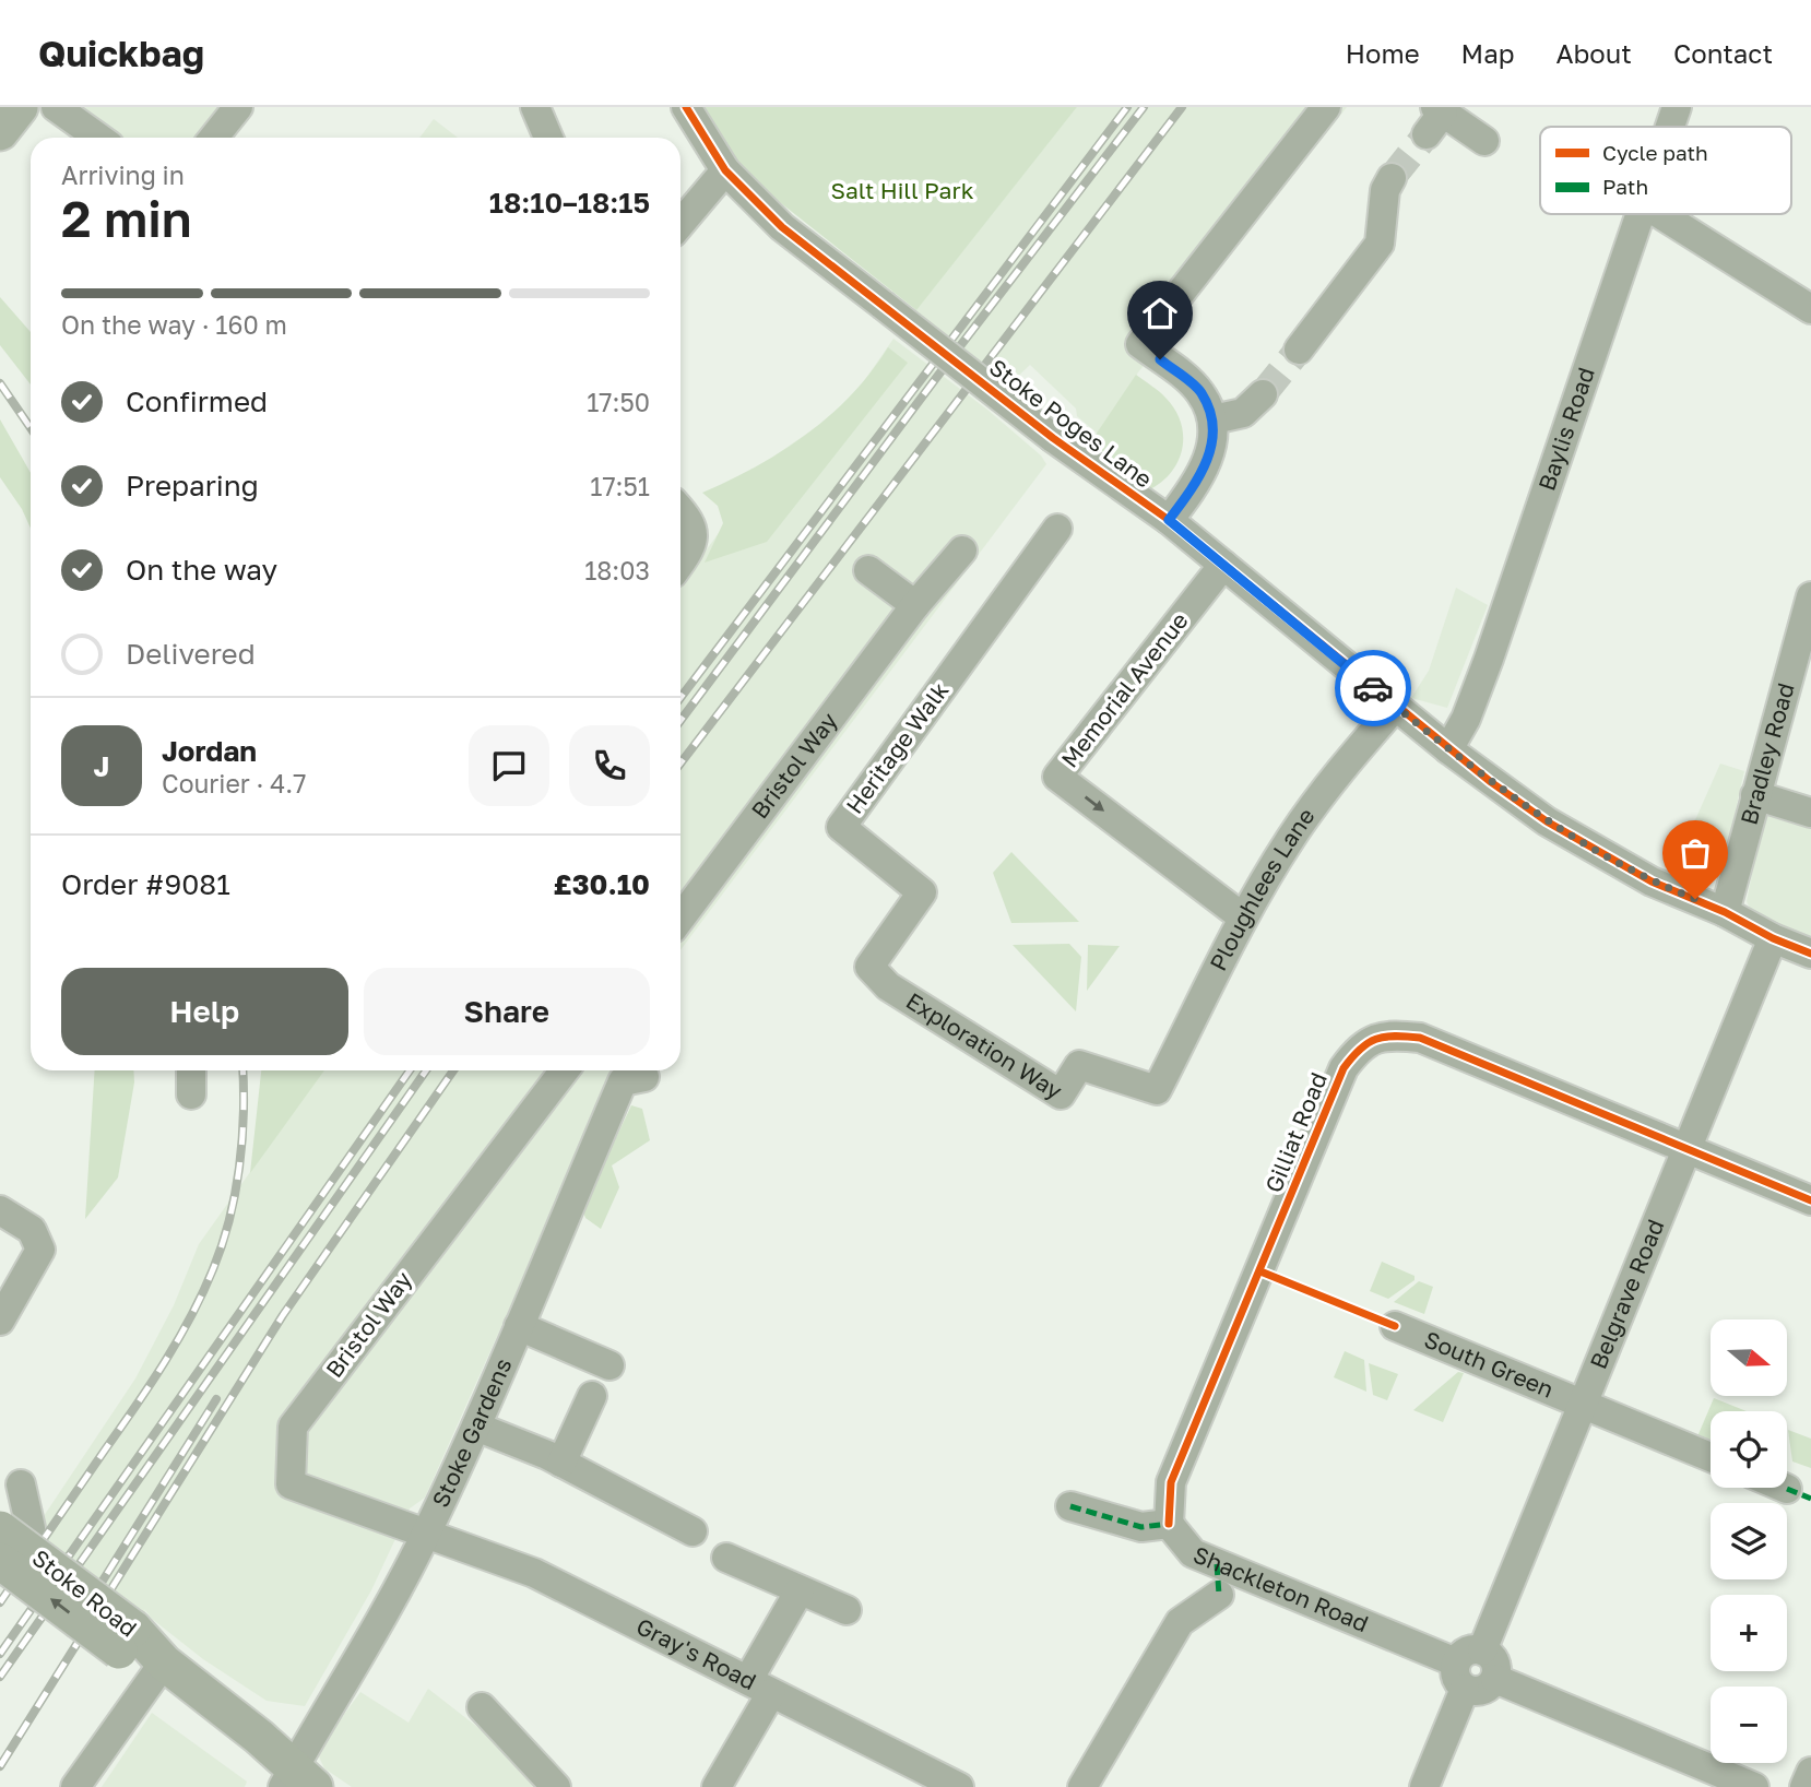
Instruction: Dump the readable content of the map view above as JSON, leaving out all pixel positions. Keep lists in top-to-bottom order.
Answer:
{
  "streets": {
    "main road": ["Stoke Road"],
    "street": [
      "Stoke Poges Lane",
      "Baylis Road",
      "Memorial Avenue",
      "Heritage Walk",
      "Bradley Road",
      "Bristol Way",
      "Ploughlees Lane",
      "Exploration Way",
      "Gilliat Road",
      "Belgrave Road",
      "South Green",
      "Stoke Gardens",
      "Shackleton Road",
      "Gray's Road"
    ]
  },
  "crossings": [
    ["Stoke Poges Lane", "Baylis Road"],
    ["Stoke Poges Lane", "Memorial Avenue"],
    ["Stoke Poges Lane", "Bradley Road"],
    ["Stoke Poges Lane", "Ploughlees Lane"],
    ["Stoke Poges Lane", "Belgrave Road"],
    ["Memorial Avenue", "Ploughlees Lane"],
    ["Heritage Walk", "Exploration Way"],
    ["Bristol Way", "Stoke Gardens"],
    ["Bristol Way", "Gray's Road"],
    ["Ploughlees Lane", "Exploration Way"],
    ["Gilliat Road", "Belgrave Road"],
    ["Gilliat Road", "Shackleton Road"],
    ["Belgrave Road", "South Green"],
    ["Belgrave Road", "Shackleton Road"],
    ["Stoke Gardens", "Stoke Road"],
    ["Stoke Gardens", "Gray's Road"]
  ],
  "parks": ["Salt Hill Park"],
  "legend": ["Cycle path", "Path"],
  "north": "right",
  "page": {
    "header": "Quickbag",
    "nav": [
      "Home",
      "Map",
      "About",
      "Contact"
    ],
    "heading": ["2 min", "Arriving in", "18:10–18:15"],
    "panel": [
      "Jordan",
      "Courier · 4.7",
      "Order #9081",
      "£30.10"
    ],
    "bar": "On the way · 160 m",
    "list": [
      ["Confirmed", "17:50"],
      ["Preparing", "17:51"],
      ["On the way", "18:03"],
      "Delivered"
    ],
    "round": "J",
    "buttons": ["Help", "Share"],
    "map_buttons": ["+", "−"]
  }
}
